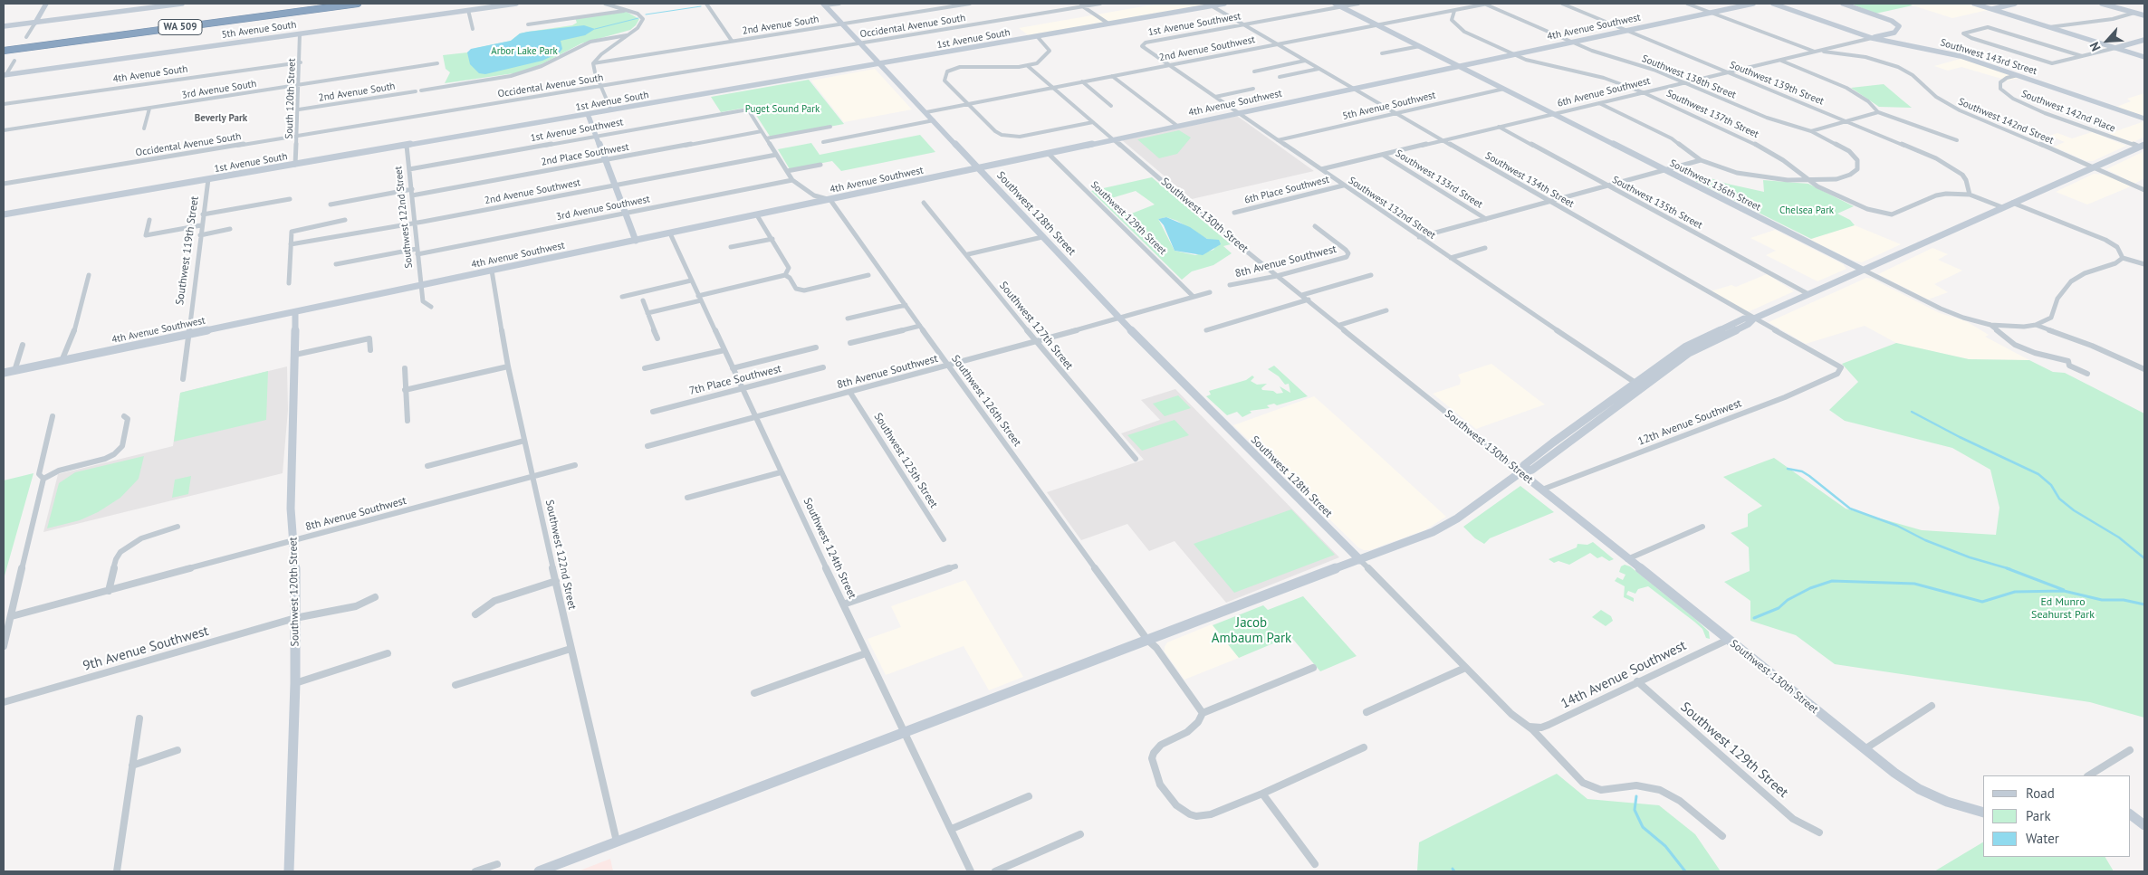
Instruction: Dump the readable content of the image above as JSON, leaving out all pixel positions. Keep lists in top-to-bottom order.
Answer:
{
  "streets": {
    "highway": ["WA 509"],
    "main road": [
      "4th Avenue Southwest",
      "1st Avenue South",
      "6th Avenue Southwest",
      "Southwest 136th Street",
      "Southwest 128th Street",
      "Southwest 130th Street",
      "Southwest 120th Street"
    ],
    "street": [
      "1st Avenue Southwest",
      "2nd Avenue South",
      "Occidental Avenue South",
      "5th Avenue South",
      "2nd Avenue Southwest",
      "Southwest 143rd Street",
      "4th Avenue South",
      "Southwest 138th Street",
      "Southwest 139th Street",
      "3rd Avenue South",
      "South 120th Street",
      "5th Avenue Southwest",
      "Southwest 142nd Place",
      "Southwest 137th Street",
      "Southwest 142nd Street",
      "2nd Place Southwest",
      "Southwest 133rd Street",
      "Southwest 134th Street",
      "6th Place Southwest",
      "Southwest 135th Street",
      "3rd Avenue Southwest",
      "Southwest 132nd Street",
      "Southwest 122nd Street",
      "Southwest 129th Street",
      "Southwest 119th Street",
      "8th Avenue Southwest",
      "Southwest 127th Street",
      "7th Place Southwest",
      "Southwest 126th Street",
      "12th Avenue Southwest",
      "Southwest 125th Street",
      "Southwest 124th Street",
      "9th Avenue Southwest",
      "14th Avenue Southwest"
    ]
  },
  "crossings": [
    ["1st Avenue Southwest", "2nd Place Southwest"],
    ["1st Avenue Southwest", "Southwest 134th Street"],
    ["1st Avenue Southwest", "Southwest 136th Street"],
    ["1st Avenue Southwest", "Southwest 132nd Street"],
    ["1st Avenue Southwest", "Southwest 122nd Street"],
    ["2nd Avenue South", "South 120th Street"],
    ["2nd Avenue South", "Southwest 128th Street"],
    ["Occidental Avenue South", "South 120th Street"],
    ["Occidental Avenue South", "Southwest 128th Street"],
    ["4th Avenue Southwest", "Southwest 138th Street"],
    ["4th Avenue Southwest", "Southwest 139th Street"],
    ["4th Avenue Southwest", "Southwest 137th Street"],
    ["4th Avenue Southwest", "Southwest 142nd Street"],
    ["4th Avenue Southwest", "Southwest 134th Street"],
    ["4th Avenue Southwest", "Southwest 136th Street"],
    ["4th Avenue Southwest", "Southwest 132nd Street"],
    ["4th Avenue Southwest", "Southwest 128th Street"],
    ["4th Avenue Southwest", "Southwest 130th Street"],
    ["4th Avenue Southwest", "Southwest 122nd Street"],
    ["4th Avenue Southwest", "Southwest 129th Street"],
    ["4th Avenue Southwest", "Southwest 119th Street"],
    ["4th Avenue Southwest", "Southwest 126th Street"],
    ["4th Avenue Southwest", "Southwest 124th Street"],
    ["4th Avenue Southwest", "Southwest 120th Street"],
    ["5th Avenue South", "South 120th Street"],
    ["1st Avenue South", "South 120th Street"],
    ["1st Avenue South", "Southwest 134th Street"],
    ["1st Avenue South", "Southwest 128th Street"],
    ["1st Avenue South", "Southwest 122nd Street"],
    ["1st Avenue South", "Southwest 119th Street"],
    ["2nd Avenue Southwest", "Southwest 138th Street"],
    ["2nd Avenue Southwest", "Southwest 137th Street"],
    ["2nd Avenue Southwest", "Southwest 134th Street"],
    ["2nd Avenue Southwest", "Southwest 136th Street"],
    ["2nd Avenue Southwest", "Southwest 132nd Street"],
    ["2nd Avenue Southwest", "Southwest 128th Street"],
    ["2nd Avenue Southwest", "Southwest 130th Street"],
    ["2nd Avenue Southwest", "Southwest 122nd Street"],
    ["Southwest 143rd Street", "6th Avenue Southwest"],
    ["Southwest 143rd Street", "Southwest 142nd Place"],
    ["4th Avenue South", "South 120th Street"],
    ["Southwest 138th Street", "6th Avenue Southwest"],
    ["Southwest 139th Street", "6th Avenue Southwest"],
    ["Southwest 139th Street", "Southwest 137th Street"],
    ["3rd Avenue South", "South 120th Street"],
    ["6th Avenue Southwest", "Southwest 137th Street"],
    ["6th Avenue Southwest", "Southwest 142nd Street"],
    ["6th Avenue Southwest", "Southwest 133rd Street"],
    ["6th Avenue Southwest", "Southwest 134th Street"],
    ["6th Avenue Southwest", "Southwest 136th Street"],
    ["6th Avenue Southwest", "Southwest 135th Street"],
    ["6th Avenue Southwest", "Southwest 132nd Street"],
    ["5th Avenue Southwest", "Southwest 134th Street"],
    ["5th Avenue Southwest", "Southwest 136th Street"],
    ["5th Avenue Southwest", "Southwest 132nd Street"],
    ["2nd Place Southwest", "Southwest 122nd Street"],
    ["Southwest 134th Street", "12th Avenue Southwest"],
    ["6th Place Southwest", "Southwest 132nd Street"],
    ["3rd Avenue Southwest", "Southwest 122nd Street"],
    ["Southwest 128th Street", "8th Avenue Southwest"],
    ["Southwest 128th Street", "14th Avenue Southwest"],
    ["Southwest 130th Street", "8th Avenue Southwest"],
    ["Southwest 130th Street", "12th Avenue Southwest"],
    ["Southwest 130th Street", "14th Avenue Southwest"],
    ["Southwest 122nd Street", "8th Avenue Southwest"],
    ["Southwest 129th Street", "8th Avenue Southwest"],
    ["Southwest 129th Street", "14th Avenue Southwest"],
    ["8th Avenue Southwest", "Southwest 127th Street"],
    ["8th Avenue Southwest", "Southwest 126th Street"],
    ["8th Avenue Southwest", "Southwest 125th Street"],
    ["8th Avenue Southwest", "Southwest 124th Street"],
    ["8th Avenue Southwest", "Southwest 120th Street"],
    ["7th Place Southwest", "Southwest 124th Street"],
    ["Southwest 120th Street", "9th Avenue Southwest"]
  ],
  "districts": ["Beverly Park"],
  "parks": [
    "Arbor Lake Park",
    "Puget Sound Park",
    "Chelsea Park",
    "Ed Munro Seahurst Park",
    "Jacob Ambaum Park"
  ],
  "legend": ["Road", "Park", "Water"],
  "north": "bottom left"
}
